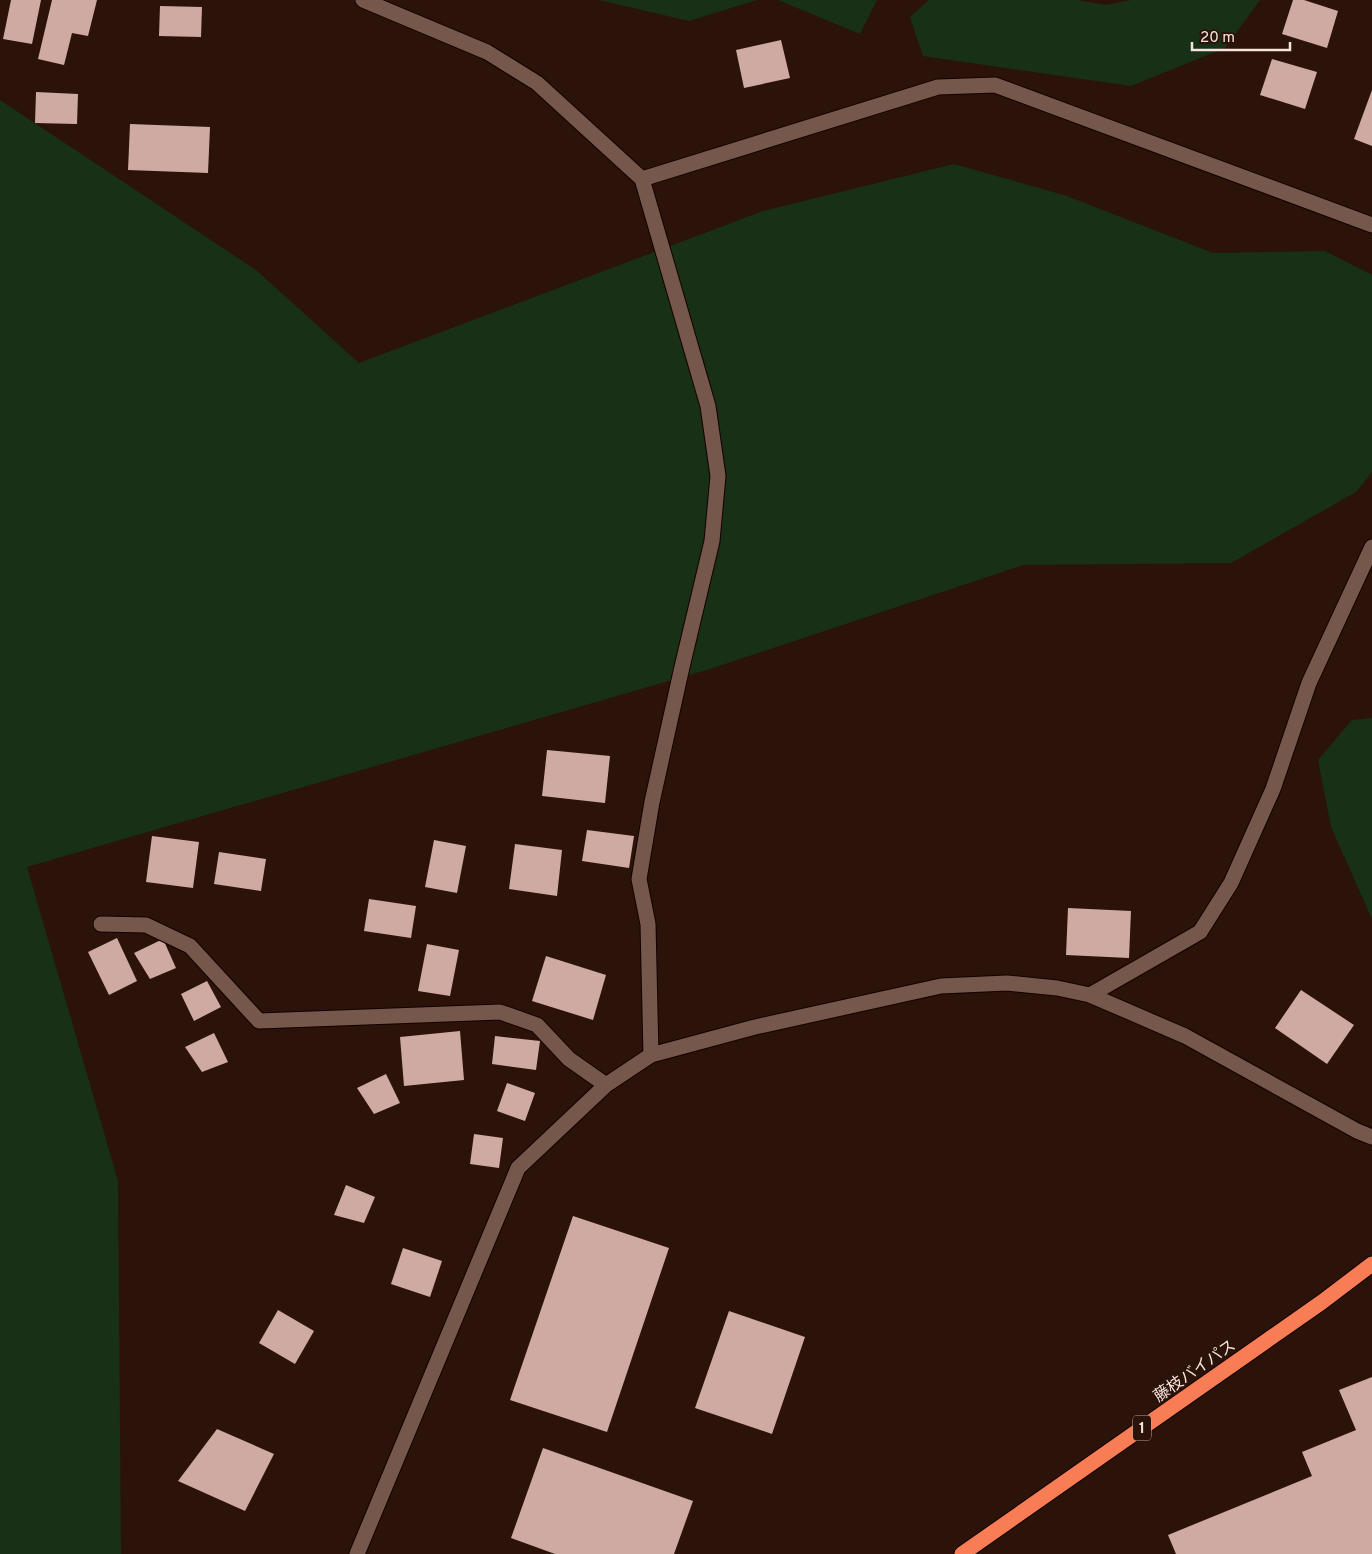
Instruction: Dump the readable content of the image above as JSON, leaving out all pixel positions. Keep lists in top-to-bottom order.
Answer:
{
  "streets": {
    "highway": ["藤枝バイパス", "1"]
  },
  "scale_bar": "20 m"
}
